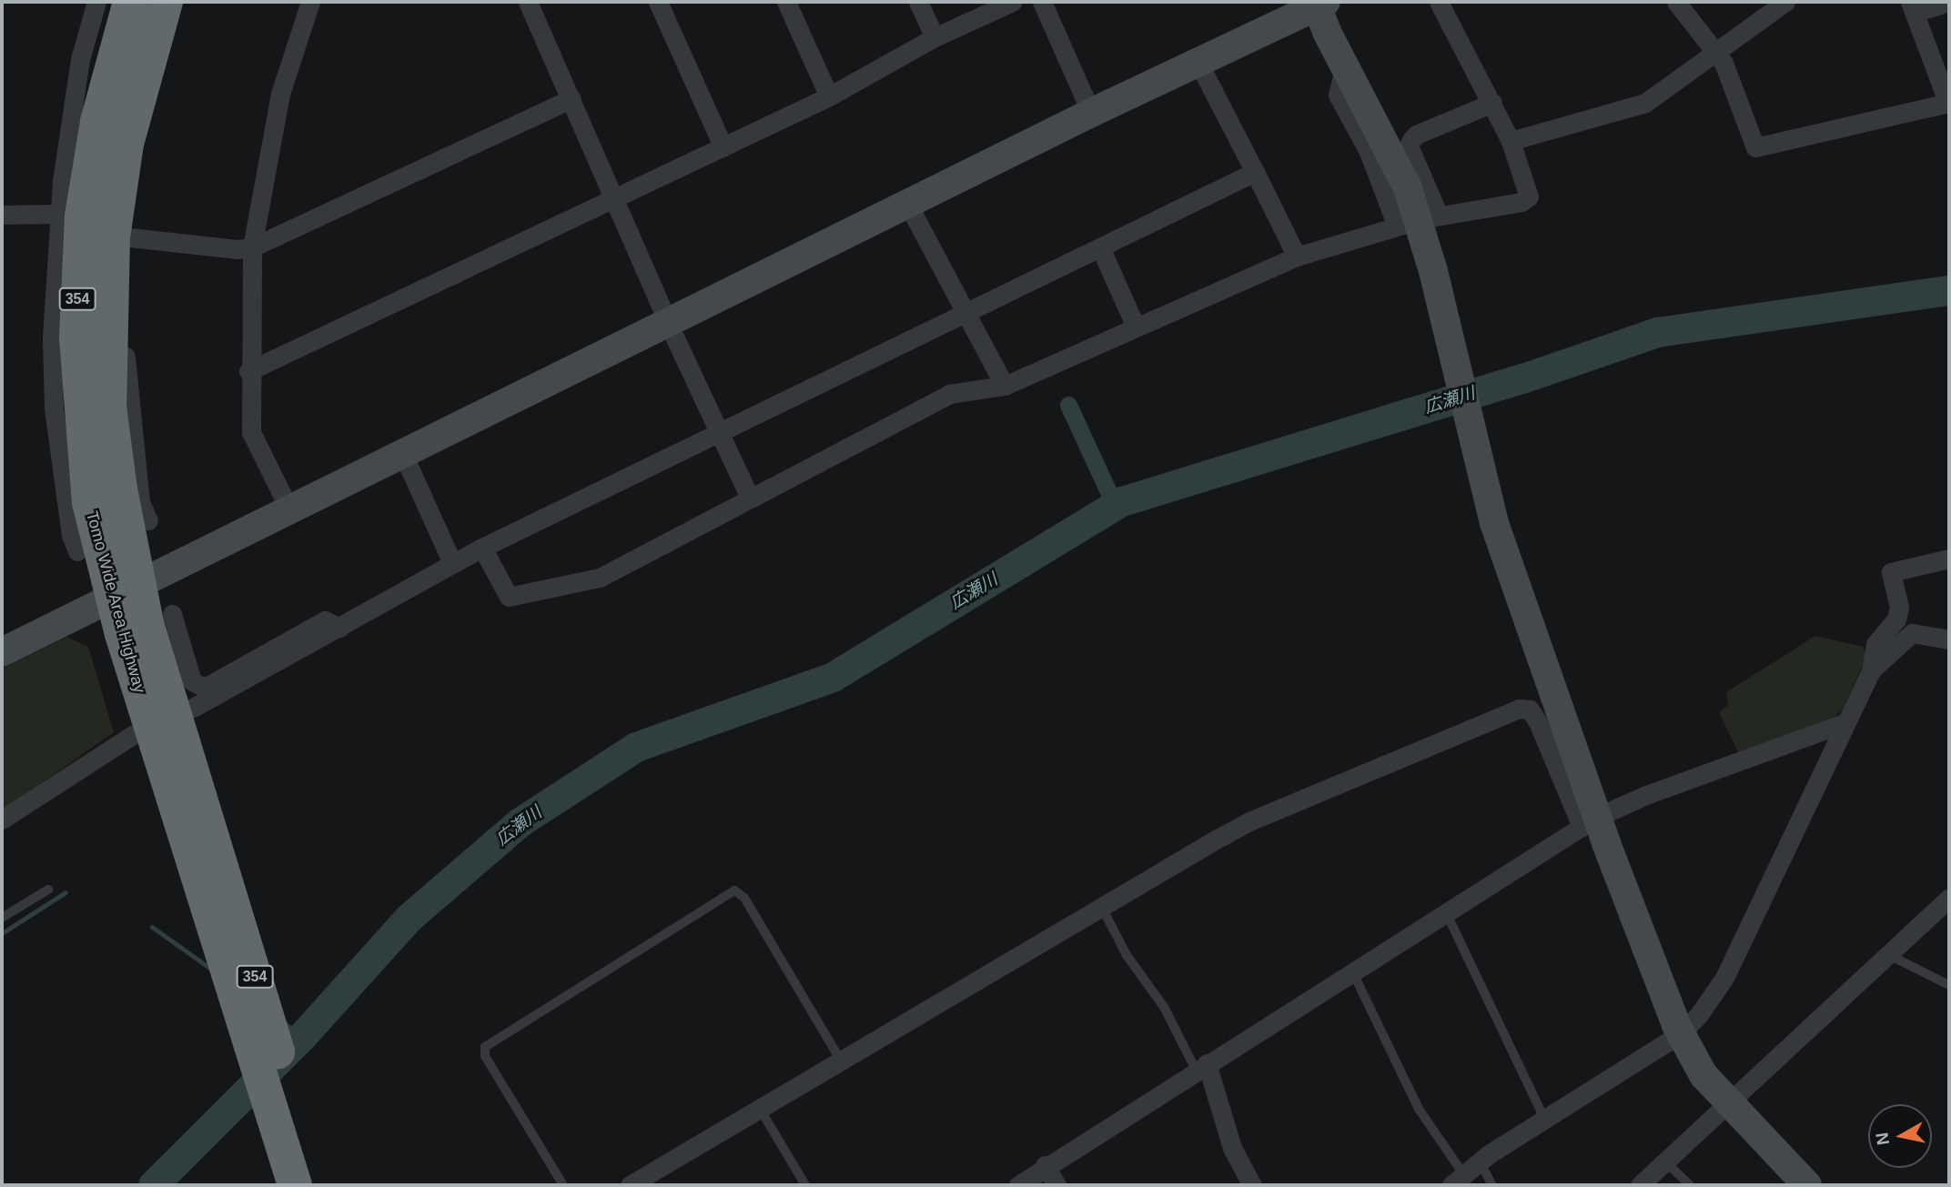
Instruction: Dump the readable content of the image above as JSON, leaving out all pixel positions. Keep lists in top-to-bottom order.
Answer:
{
  "streets": {
    "highway": ["354", "Tomo Wide Area Highway"]
  },
  "water": ["広瀬川"],
  "north": "left"
}
